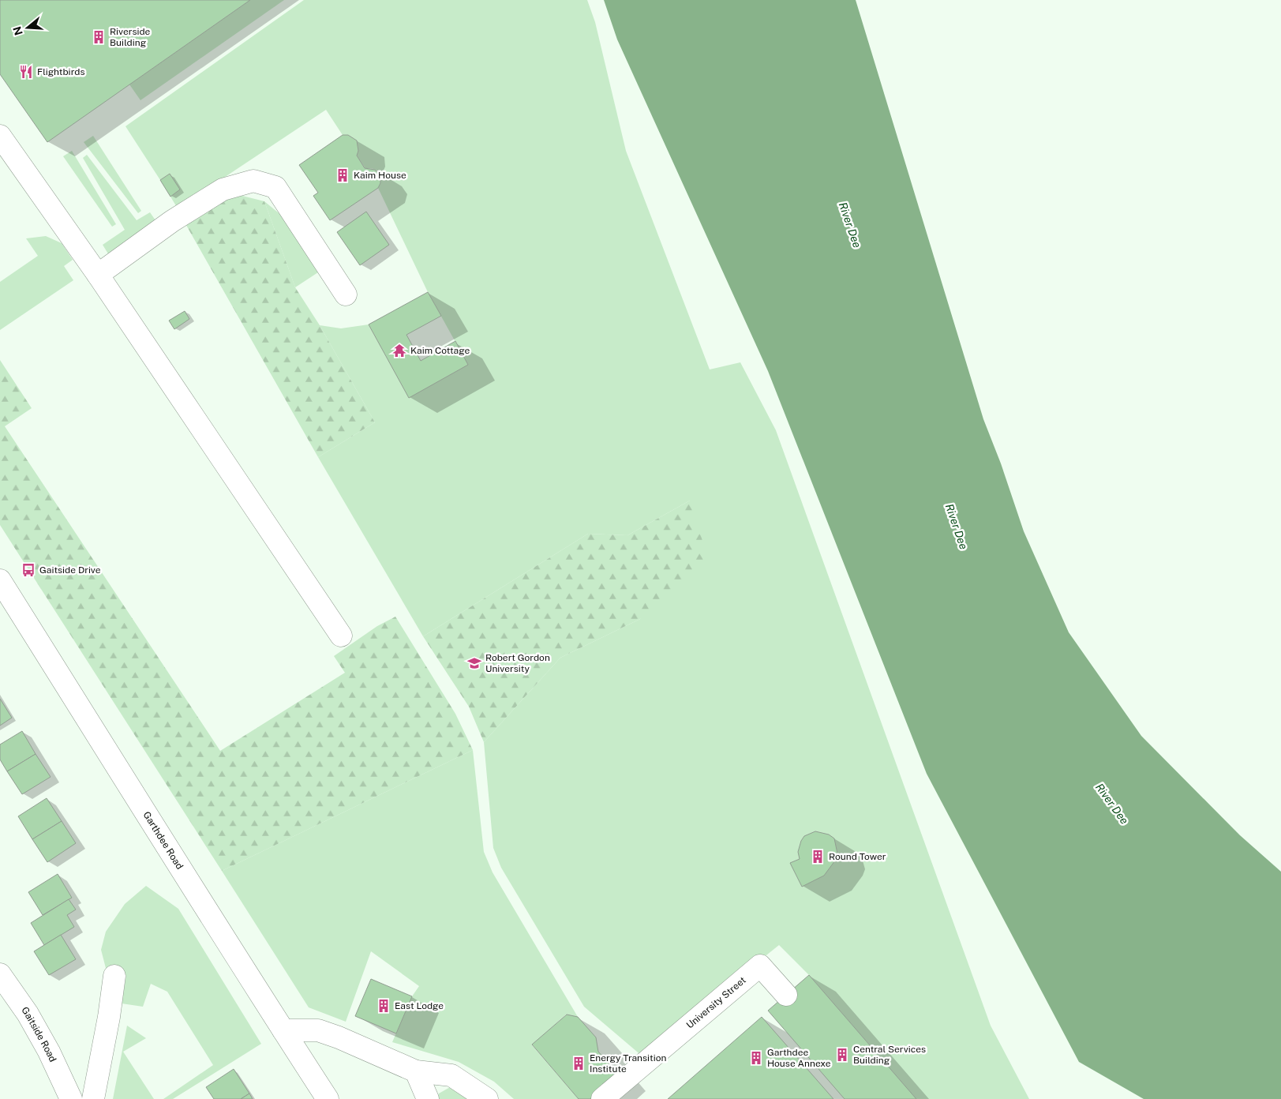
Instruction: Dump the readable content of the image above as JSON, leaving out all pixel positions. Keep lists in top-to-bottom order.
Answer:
{
  "streets": {
    "street": ["Garthdee Road", "University Street", "Gaitside Road"]
  },
  "water": ["River Dee"],
  "places": {
    "building": [
      "Riverside Building",
      "Kaim House",
      "Round Tower",
      "East Lodge",
      "Central Services Building",
      "Garthdee House Annexe",
      "Energy Transition Institute"
    ],
    "restaurant": ["Flightbirds"],
    "temple": ["Kaim Cottage"],
    "bus stop": ["Gaitside Drive"],
    "school or university": ["Robert Gordon University"]
  },
  "north": "left"
}
